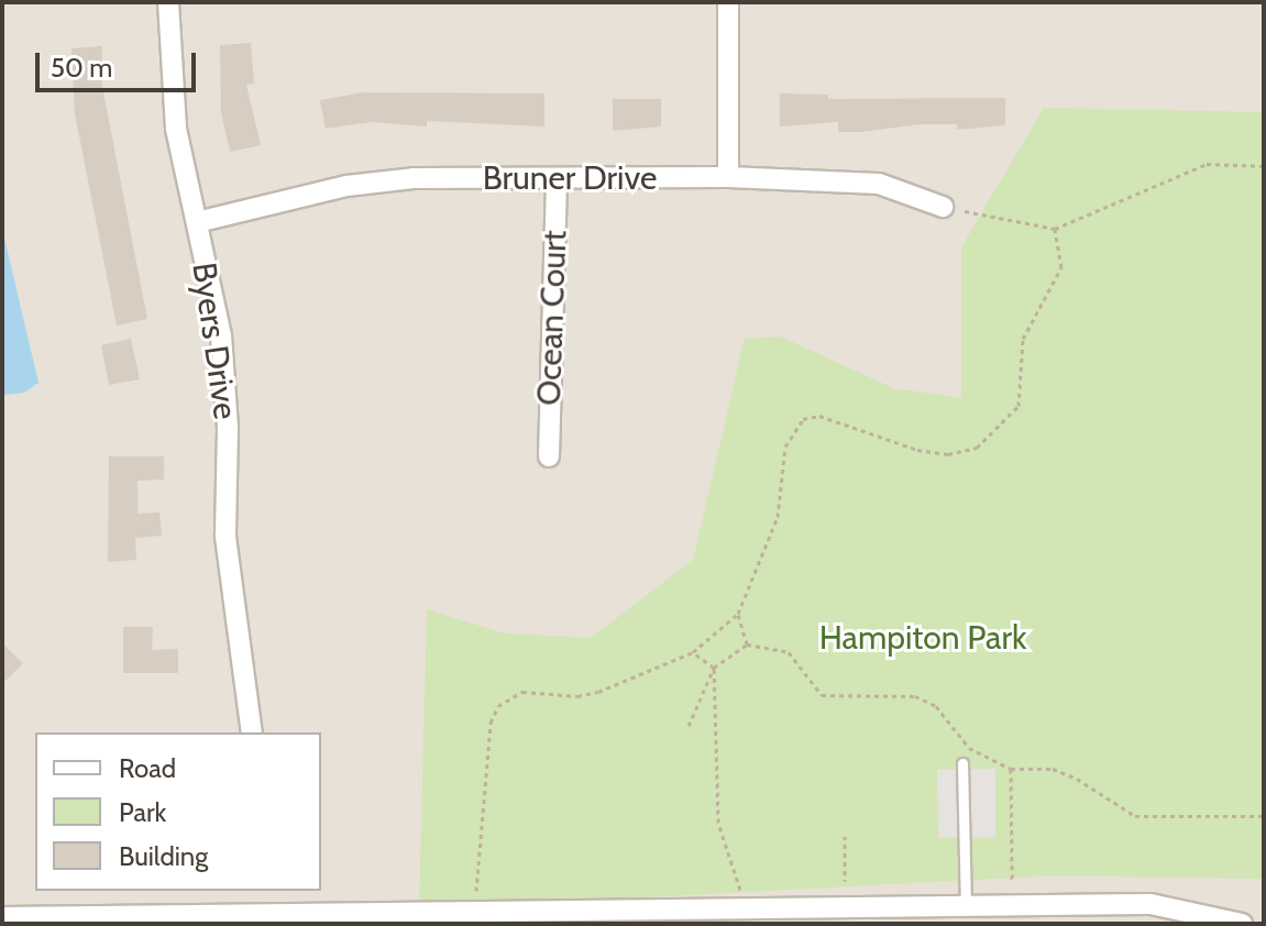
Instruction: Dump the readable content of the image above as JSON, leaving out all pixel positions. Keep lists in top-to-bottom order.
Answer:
{
  "streets": {
    "street": ["Bruner Drive", "Ocean Court", "Byers Drive"]
  },
  "crossings": [
    ["Bruner Drive", "Ocean Court"],
    ["Bruner Drive", "Byers Drive"]
  ],
  "parks": ["Hampiton Park"],
  "legend": ["Road", "Park", "Building"],
  "scale_bar": "50 m"
}
